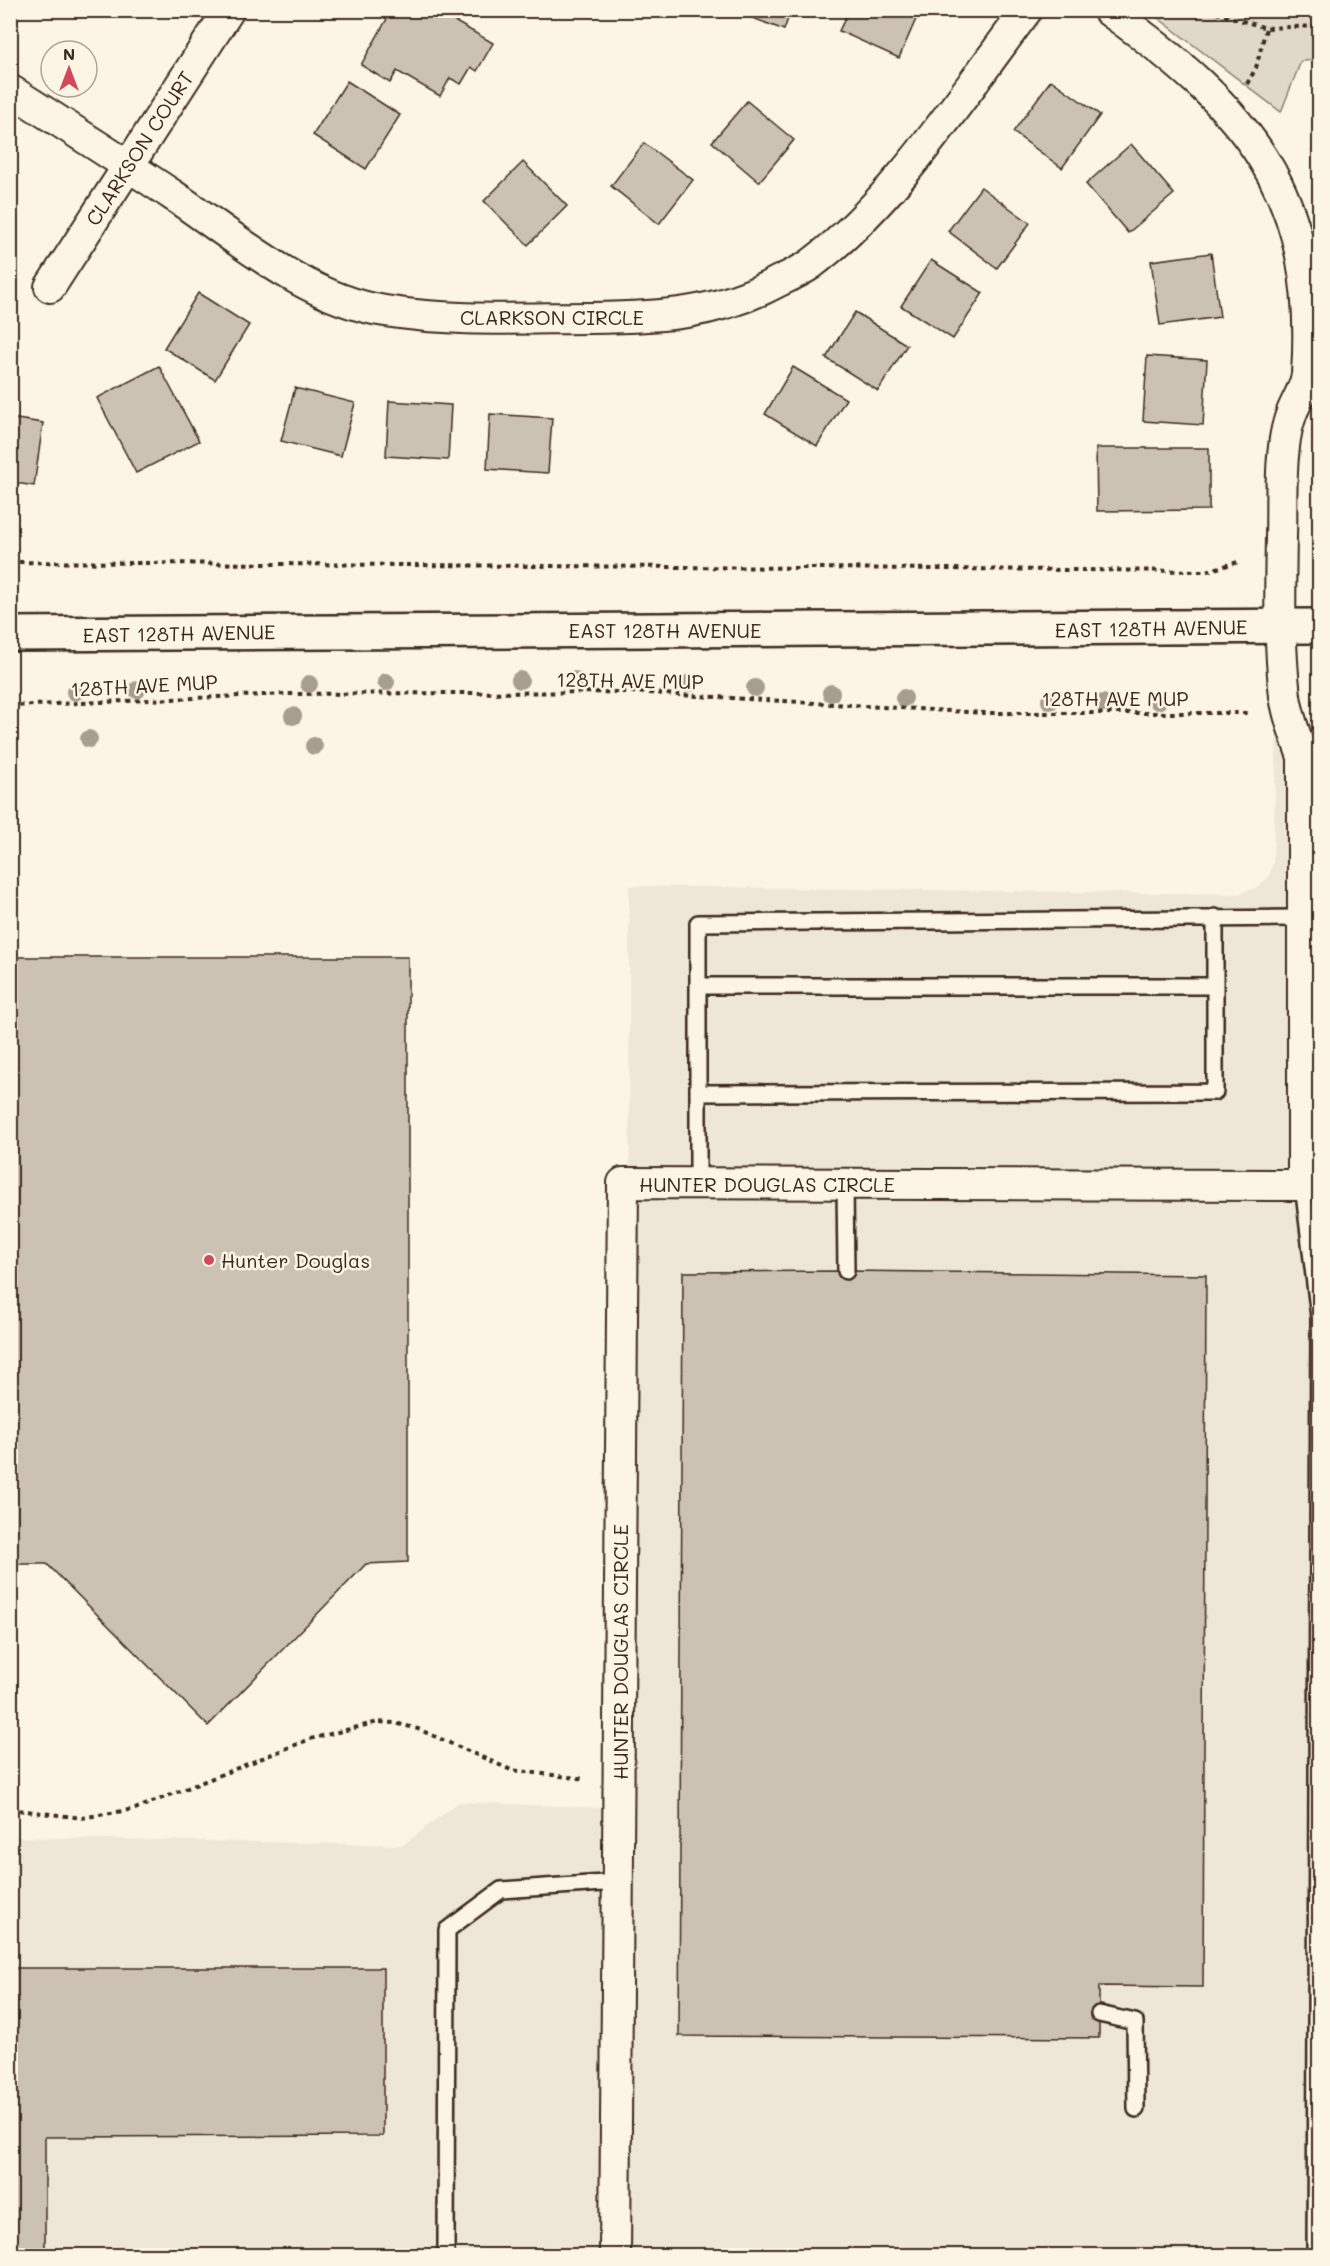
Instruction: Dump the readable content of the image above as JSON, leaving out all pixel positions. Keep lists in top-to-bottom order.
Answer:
{
  "streets": {
    "main road": ["EAST 128TH AVENUE"],
    "street": ["CLARKSON COURT", "CLARKSON CIRCLE", "HUNTER DOUGLAS CIRCLE"],
    "path": ["128TH AVE MUP"]
  },
  "crossings": [
    ["CLARKSON COURT", "CLARKSON CIRCLE"]
  ],
  "places": ["Hunter Douglas"],
  "north": "top"
}
